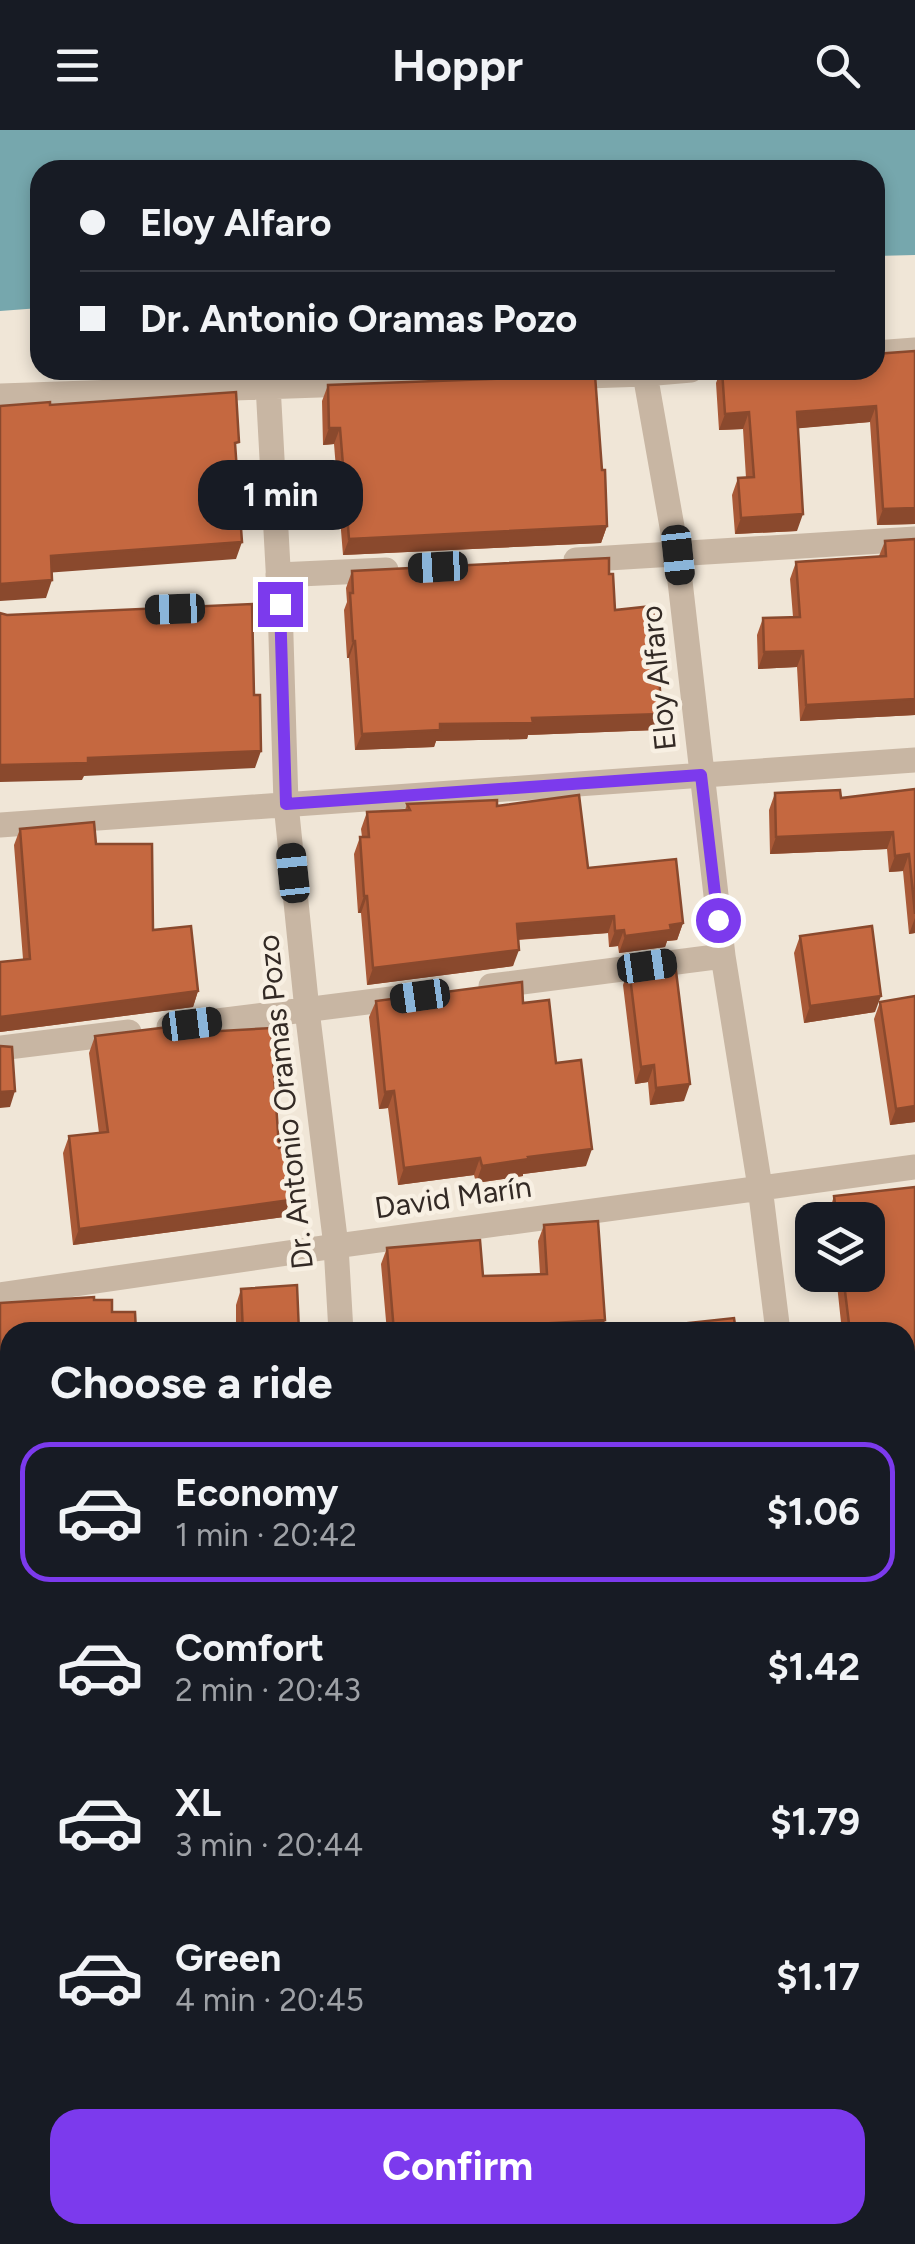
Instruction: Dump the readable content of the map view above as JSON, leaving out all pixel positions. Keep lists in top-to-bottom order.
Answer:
{
  "streets": {
    "street": ["Eloy Alfaro", "Dr. Antonio Oramas Pozo", "David Marín"]
  },
  "crossings": [
    ["Eloy Alfaro", "David Marín"],
    ["Dr. Antonio Oramas Pozo", "David Marín"]
  ],
  "page": {
    "header": "Hoppr",
    "banner": ["Eloy Alfaro", "Dr. Antonio Oramas Pozo"],
    "bubble": "1 min",
    "heading": "Choose a ride",
    "list": [
      {
        "name": "Economy",
        "note": "1 min · 20:42",
        "value": "$1.06"
      },
      {
        "name": "Comfort",
        "note": "2 min · 20:43",
        "value": "$1.42"
      },
      {
        "name": "XL",
        "note": "3 min · 20:44",
        "value": "$1.79"
      },
      {
        "name": "Green",
        "note": "4 min · 20:45",
        "value": "$1.17"
      }
    ],
    "buttons": "Confirm"
  }
}
